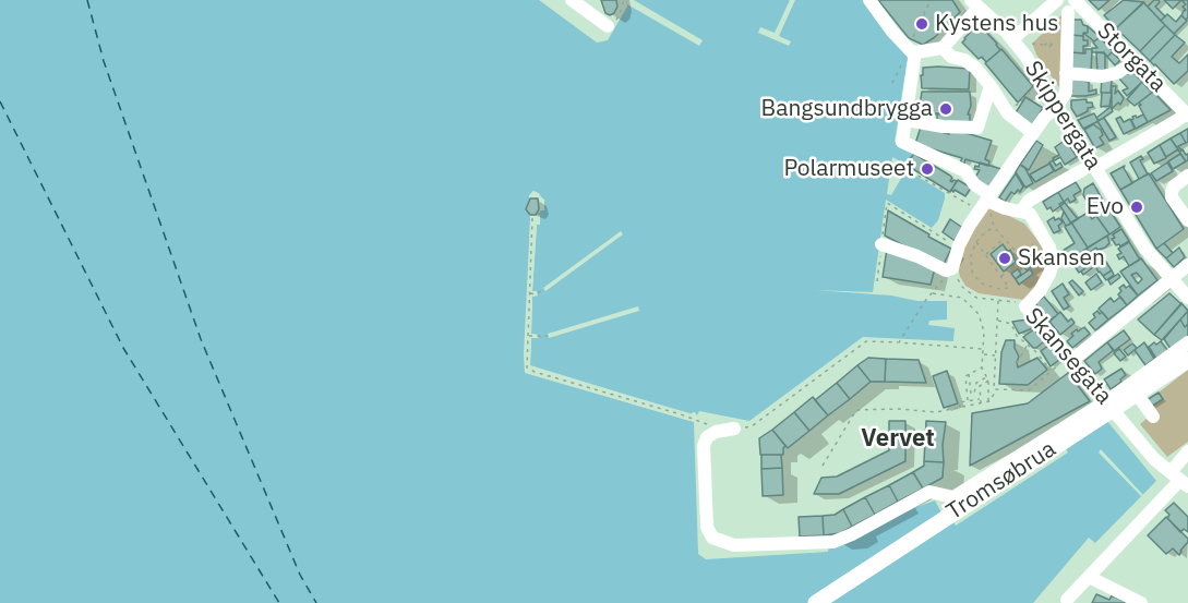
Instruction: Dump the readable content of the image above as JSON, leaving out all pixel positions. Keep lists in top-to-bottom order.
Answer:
{
  "streets": {
    "main road": ["Tromsøbrua"],
    "street": ["Storgata", "Skippergata", "Skansegata"]
  },
  "districts": ["Vervet"],
  "places": [
    "Kystens hus",
    "Bangsundbrygga",
    "Polarmuseet",
    "Evo",
    "Skansen"
  ]
}
